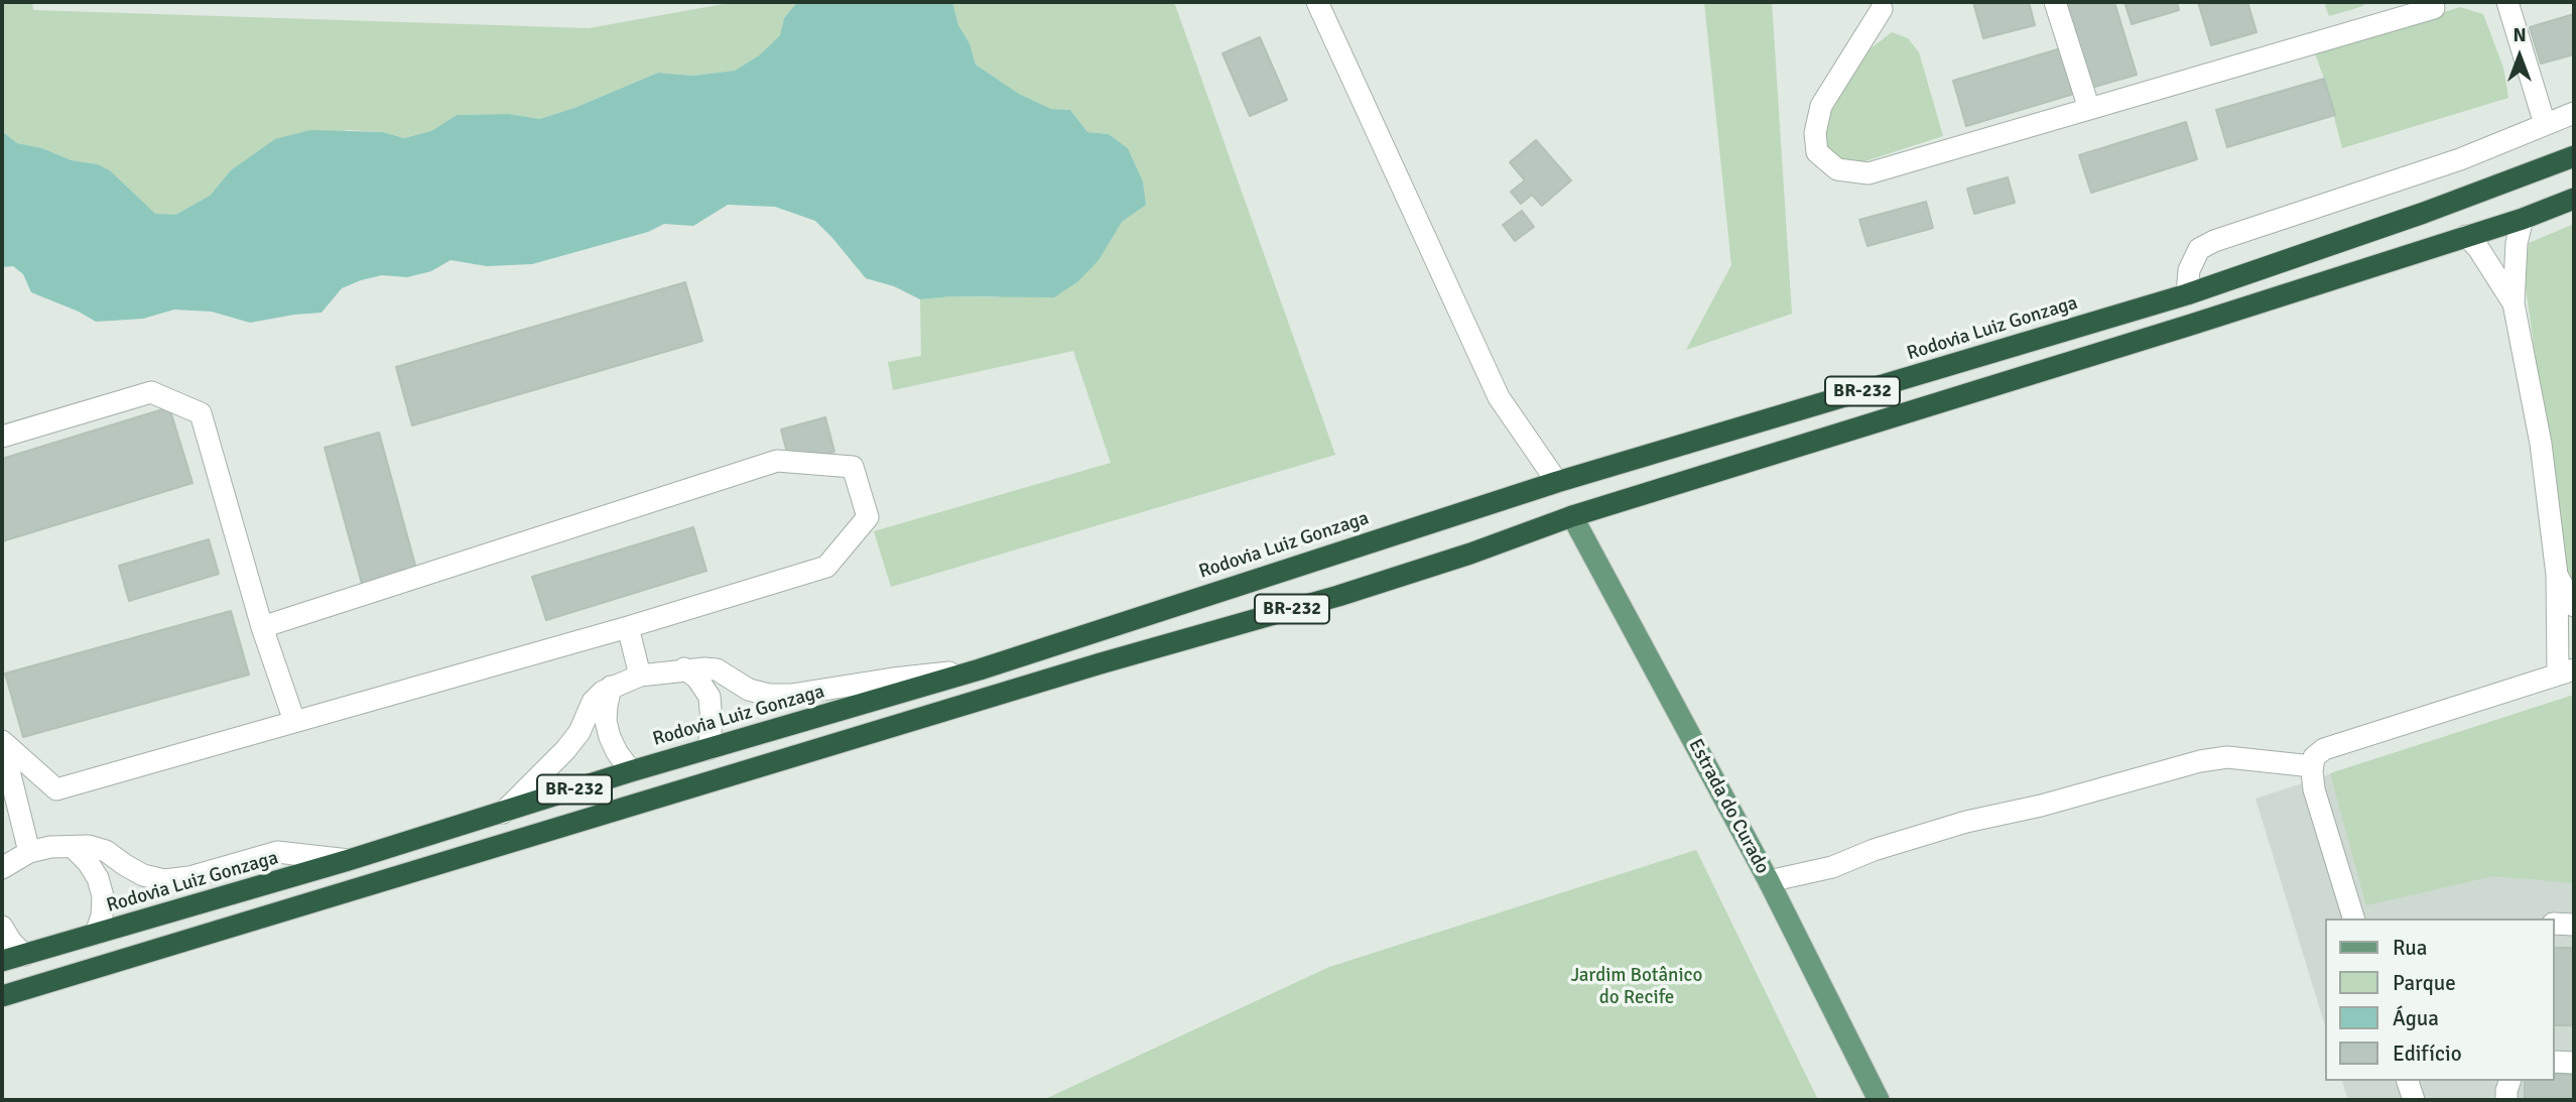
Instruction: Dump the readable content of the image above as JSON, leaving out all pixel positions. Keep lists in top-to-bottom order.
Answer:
{
  "streets": {
    "highway": ["Rodovia Luiz Gonzaga", "BR-232"],
    "main road": ["Estrada do Curado"]
  },
  "crossings": [
    ["BR-232", "Estrada do Curado"]
  ],
  "parks": ["Jardim Botânico do Recife"],
  "legend": [
    "Rua",
    "Parque",
    "Água",
    "Edifício"
  ],
  "north": "top"
}
